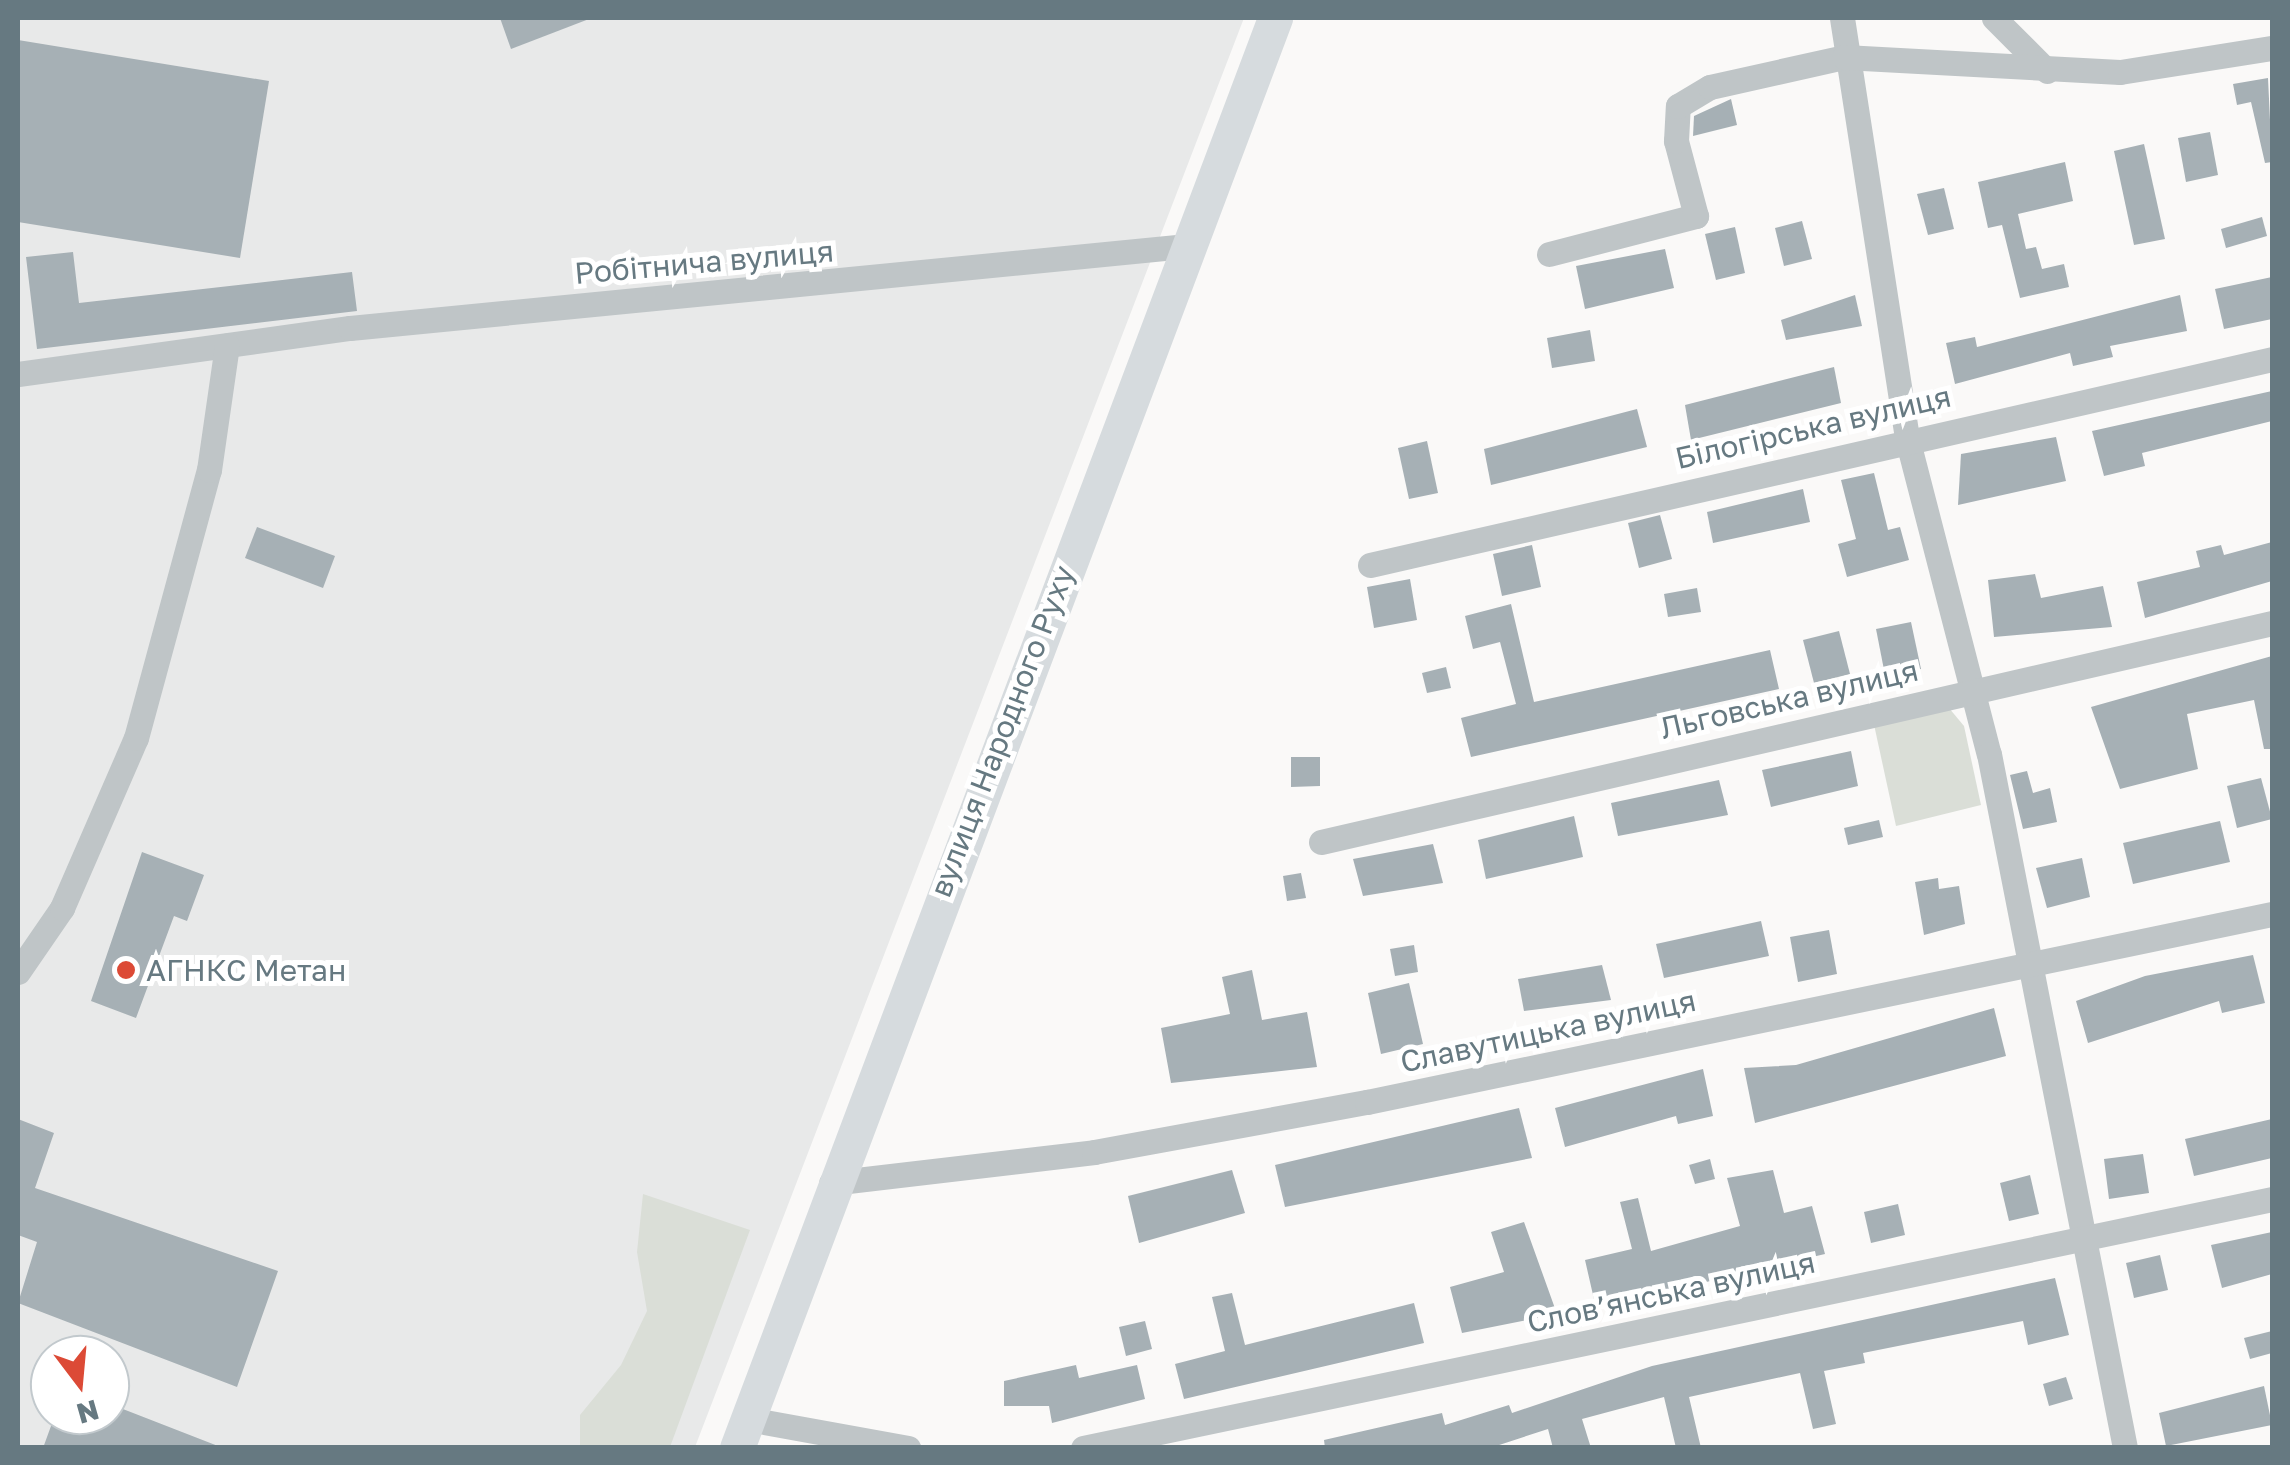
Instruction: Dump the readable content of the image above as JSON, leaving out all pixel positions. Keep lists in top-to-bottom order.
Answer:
{
  "streets": {
    "main road": ["вулиця Народного Руху"],
    "street": [
      "Робітнича вулиця",
      "Білогірська вулиця",
      "Льговська вулиця",
      "Славутицька вулиця",
      "Словʼянська вулиця"
    ]
  },
  "crossings": [
    ["Робітнича вулиця", "вулиця Народного Руху"],
    ["вулиця Народного Руху", "Славутицька вулиця"]
  ],
  "places": ["АГНКС Метан"],
  "north": "bottom"
}
